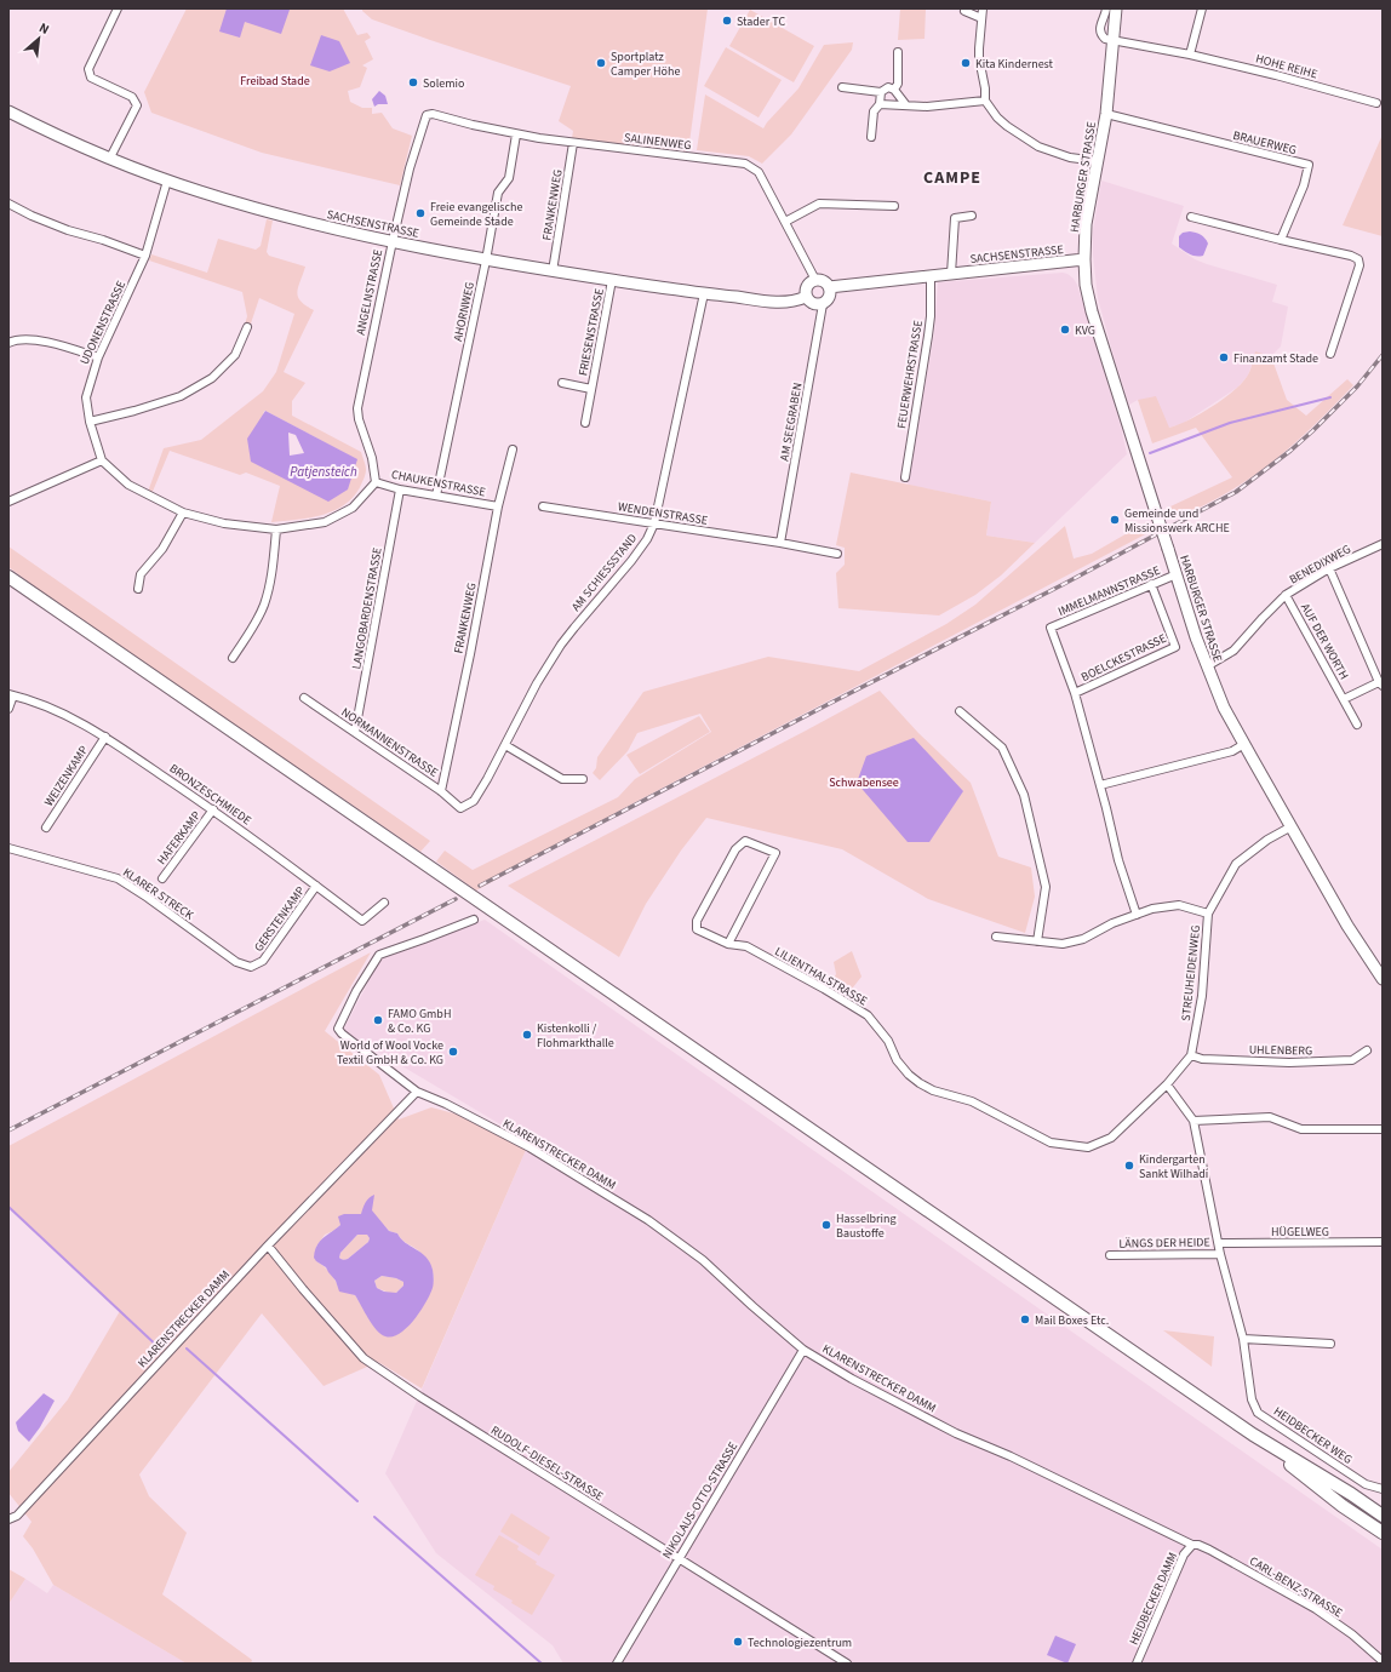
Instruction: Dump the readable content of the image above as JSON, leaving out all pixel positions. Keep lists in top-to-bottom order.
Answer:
{
  "streets": {
    "street": [
      "HOHE REIHE",
      "SALINENWEG",
      "BRAUERWEG",
      "HARBURGER STRASSE",
      "FRANKENWEG",
      "SACHSENSTRASSE",
      "ANGELNSTRASSE",
      "AHORNWEG",
      "UDONENSTRASSE",
      "FRIESENSTRASSE",
      "FEUERWEHRSTRASSE",
      "AM SEEGRABEN",
      "CHAUKENSTRASSE",
      "WENDENSTRASSE",
      "BENEDIXWEG",
      "AM SCHIESSSTAND",
      "IMMELMANNSTRASSE",
      "LANGOBARDENSTRASSE",
      "AUF DER WORTH",
      "BOELCKESTRASSE",
      "NORMANNENSTRASSE",
      "WEIZENKAMP",
      "BRONZESCHMIEDE",
      "HAFERKAMP",
      "KLARER STRECK",
      "GERSTENKAMP",
      "STREUHEIDENWEG",
      "LILIENTHALSTRASSE",
      "UHLENBERG",
      "KLARENSTRECKER DAMM",
      "HÜGELWEG",
      "LÄNGS DER HEIDE",
      "HEIDBECKER WEG",
      "RUDOLF-DIESEL-STRASSE",
      "NIKOLAUS-OTTO-STRASSE",
      "CARL-BENZ-STRASSE",
      "HEIDBECKER DAMM"
    ]
  },
  "crossings": [
    ["HOHE REIHE", "HARBURGER STRASSE"],
    ["SALINENWEG", "FRANKENWEG"],
    ["SALINENWEG", "SACHSENSTRASSE"],
    ["SALINENWEG", "ANGELNSTRASSE"],
    ["SALINENWEG", "AHORNWEG"],
    ["SALINENWEG", "AM SEEGRABEN"],
    ["BRAUERWEG", "HARBURGER STRASSE"],
    ["HARBURGER STRASSE", "SACHSENSTRASSE"],
    ["HARBURGER STRASSE", "BENEDIXWEG"],
    ["HARBURGER STRASSE", "IMMELMANNSTRASSE"],
    ["HARBURGER STRASSE", "STREUHEIDENWEG"],
    ["FRANKENWEG", "SACHSENSTRASSE"],
    ["FRANKENWEG", "CHAUKENSTRASSE"],
    ["FRANKENWEG", "NORMANNENSTRASSE"],
    ["SACHSENSTRASSE", "ANGELNSTRASSE"],
    ["SACHSENSTRASSE", "AHORNWEG"],
    ["SACHSENSTRASSE", "UDONENSTRASSE"],
    ["SACHSENSTRASSE", "FRIESENSTRASSE"],
    ["SACHSENSTRASSE", "FEUERWEHRSTRASSE"],
    ["SACHSENSTRASSE", "AM SEEGRABEN"],
    ["SACHSENSTRASSE", "AM SCHIESSSTAND"],
    ["ANGELNSTRASSE", "CHAUKENSTRASSE"],
    ["AHORNWEG", "CHAUKENSTRASSE"],
    ["AM SEEGRABEN", "WENDENSTRASSE"],
    ["CHAUKENSTRASSE", "LANGOBARDENSTRASSE"],
    ["WENDENSTRASSE", "AM SCHIESSSTAND"],
    ["BENEDIXWEG", "AUF DER WORTH"],
    ["AM SCHIESSSTAND", "NORMANNENSTRASSE"],
    ["IMMELMANNSTRASSE", "BOELCKESTRASSE"],
    ["LANGOBARDENSTRASSE", "NORMANNENSTRASSE"],
    ["WEIZENKAMP", "BRONZESCHMIEDE"],
    ["BRONZESCHMIEDE", "HAFERKAMP"],
    ["BRONZESCHMIEDE", "GERSTENKAMP"],
    ["KLARER STRECK", "GERSTENKAMP"],
    ["STREUHEIDENWEG", "LILIENTHALSTRASSE"],
    ["STREUHEIDENWEG", "UHLENBERG"],
    ["KLARENSTRECKER DAMM", "RUDOLF-DIESEL-STRASSE"],
    ["KLARENSTRECKER DAMM", "NIKOLAUS-OTTO-STRASSE"],
    ["KLARENSTRECKER DAMM", "CARL-BENZ-STRASSE"],
    ["KLARENSTRECKER DAMM", "HEIDBECKER DAMM"],
    ["RUDOLF-DIESEL-STRASSE", "NIKOLAUS-OTTO-STRASSE"],
    ["CARL-BENZ-STRASSE", "HEIDBECKER DAMM"]
  ],
  "districts": ["CAMPE"],
  "water": ["Patjensteich"],
  "parks": ["Freibad Stade", "Schwabensee"],
  "places": [
    "Stader TC",
    "Sportplatz Camper Höhe",
    "Kita Kindernest",
    "Solemio",
    "Freie evangelische Gemeinde Stade",
    "KVG",
    "Finanzamt Stade",
    "Gemeinde und Missionswerk ARCHE",
    "FAMO GmbH & Co. KG",
    "Kistenkolli / Flohmarkthalle",
    "World of Wool Vocke Textil GmbH & Co. KG",
    "Kindergarten Sankt Wilhadi",
    "Hasselbring Baustoffe",
    "Mail Boxes Etc.",
    "Technologiezentrum"
  ],
  "north": "top right"
}
